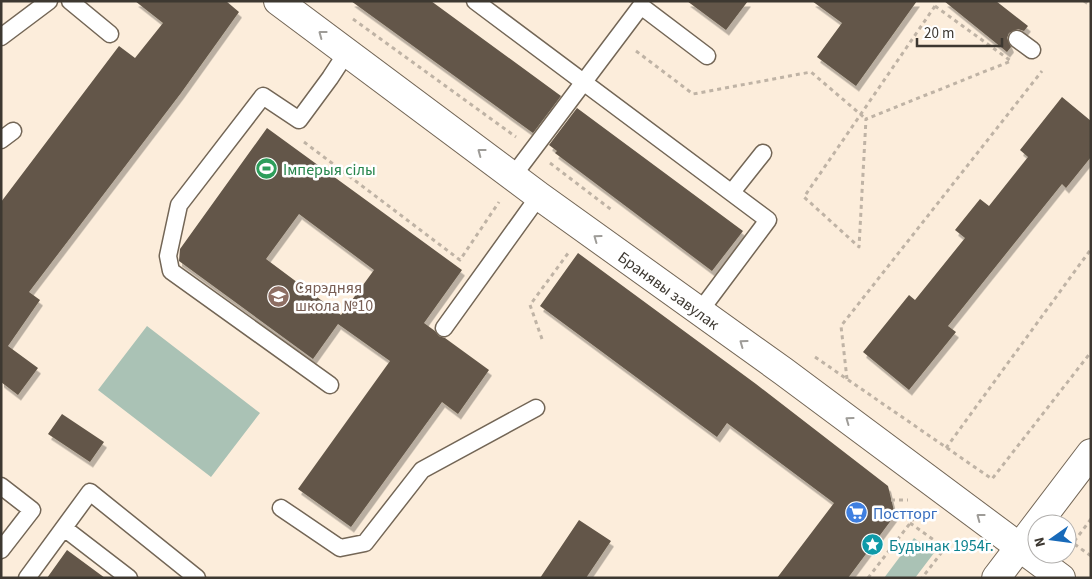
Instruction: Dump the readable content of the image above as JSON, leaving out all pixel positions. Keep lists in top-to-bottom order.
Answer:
{
  "streets": {
    "street": ["Бранявы завулак"]
  },
  "one_way": ["Бранявы завулак"],
  "places": {
    "sports": ["Імперыя сілы"],
    "school or university": ["Сярэдняя школа №10"],
    "supermarket": ["Постторг"],
    "place": ["Будынак 1954г."]
  },
  "scale_bar": "20 m",
  "north": "left"
}
